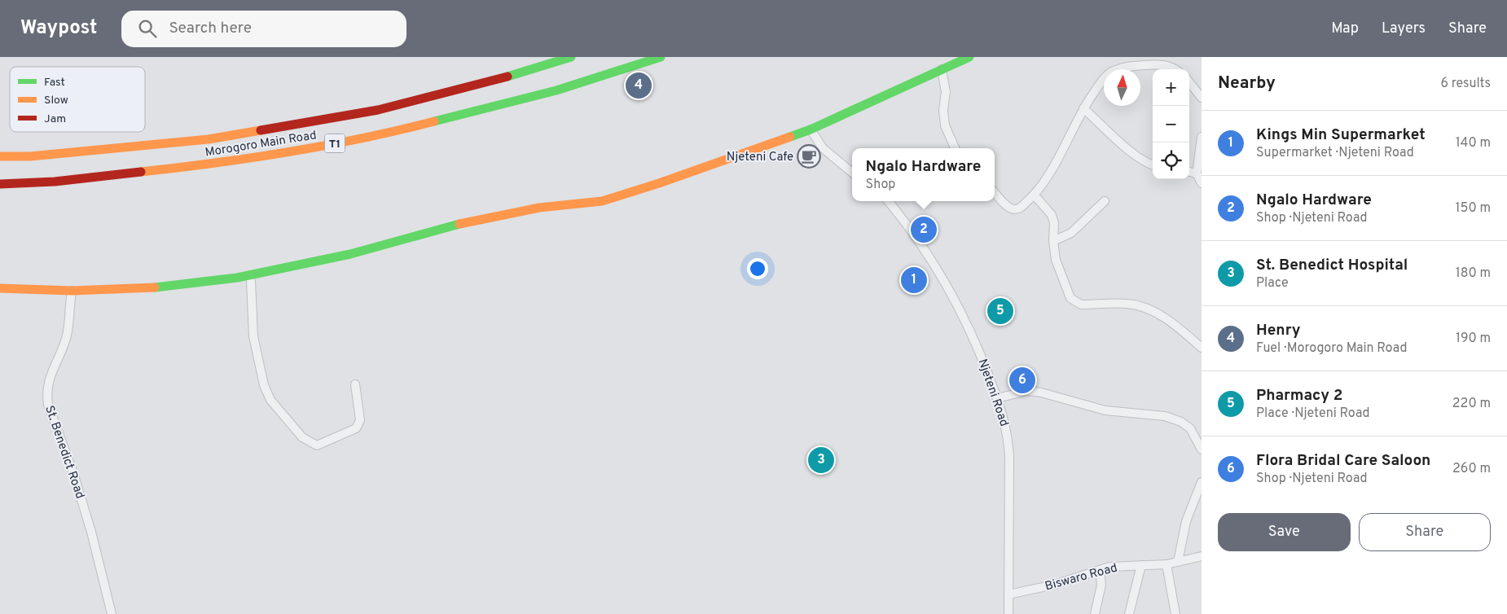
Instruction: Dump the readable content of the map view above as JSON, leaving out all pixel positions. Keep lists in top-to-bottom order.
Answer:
{
  "streets": {
    "main road": ["Morogoro Main Road", "T1"],
    "street": ["Njeteni Road", "St. Benedict Road", "Biswaro Road"]
  },
  "crossings": [
    ["Njeteni Road", "Biswaro Road"]
  ],
  "places": {
    "cafe": ["Njeteni Cafe"]
  },
  "legend": ["Fast", "Slow", "Jam"],
  "north": "top",
  "page": {
    "header": "Waypost",
    "search": "Search here",
    "nav": ["Map", "Layers", "Share"],
    "heading": ["Nearby", "6 results"],
    "map_buttons": ["+", "−"],
    "pins": [
      "4",
      "2",
      "1",
      "5",
      "6",
      "3"
    ],
    "list": [
      {
        "mark": "1",
        "name": "Kings Min Supermarket",
        "note": "Supermarket · Njeteni Road",
        "value": "140 m"
      },
      {
        "mark": "2",
        "name": "Ngalo Hardware",
        "note": "Shop · Njeteni Road",
        "value": "150 m"
      },
      {
        "mark": "3",
        "name": "St. Benedict Hospital",
        "note": "Place",
        "value": "180 m"
      },
      {
        "mark": "4",
        "name": "Henry",
        "note": "Fuel · Morogoro Main Road",
        "value": "190 m"
      },
      {
        "mark": "5",
        "name": "Pharmacy 2",
        "note": "Place · Njeteni Road",
        "value": "220 m"
      },
      {
        "mark": "6",
        "name": "Flora Bridal Care Saloon",
        "note": "Shop · Njeteni Road",
        "value": "260 m"
      }
    ],
    "popup": ["Ngalo Hardware", "Shop"],
    "buttons": ["Save", "Share"]
  }
}
